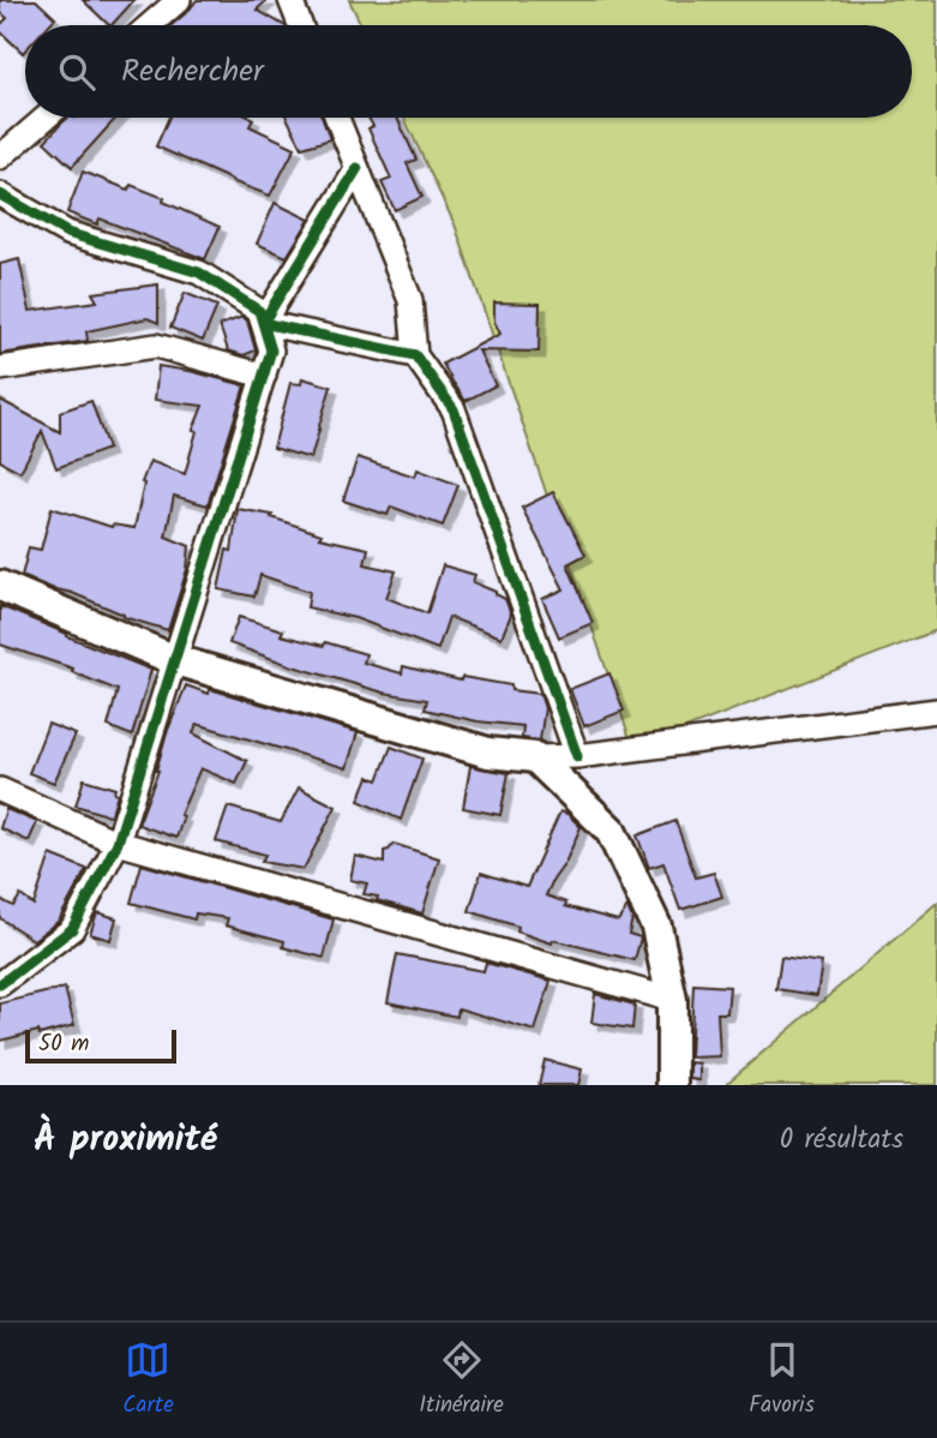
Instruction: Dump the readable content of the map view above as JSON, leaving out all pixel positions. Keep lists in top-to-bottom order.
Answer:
{
  "scale_bar": "50 m",
  "page": {
    "search": "Rechercher",
    "scale": "50 m",
    "heading": ["À proximité", "0 résultats"],
    "nav": ["Carte", "Itinéraire", "Favoris"]
  }
}
